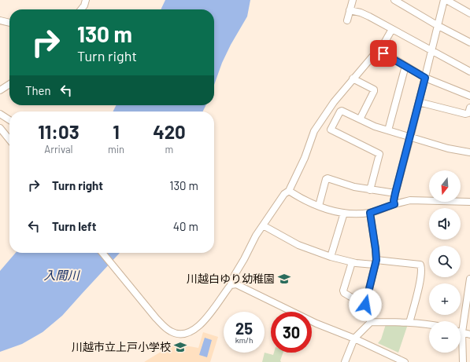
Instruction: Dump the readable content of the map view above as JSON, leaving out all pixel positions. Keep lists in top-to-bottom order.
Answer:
{
  "water": ["入間川"],
  "places": {
    "school or university": ["川越白ゆり幼稚園", "川越市立上戸小学校"]
  },
  "north": "bottom",
  "page": {
    "turn": ["130 m", "Turn right"],
    "then": "Then",
    "eta": [
      "11:03",
      "Arrival",
      "1",
      "min",
      "420",
      "m"
    ],
    "list": [
      {
        "name": "Turn right",
        "value": "130 m"
      },
      {
        "name": "Turn left",
        "value": "40 m"
      }
    ],
    "map_buttons": ["+", "−"],
    "speed": "25 km/h",
    "limit": "30"
  }
}
